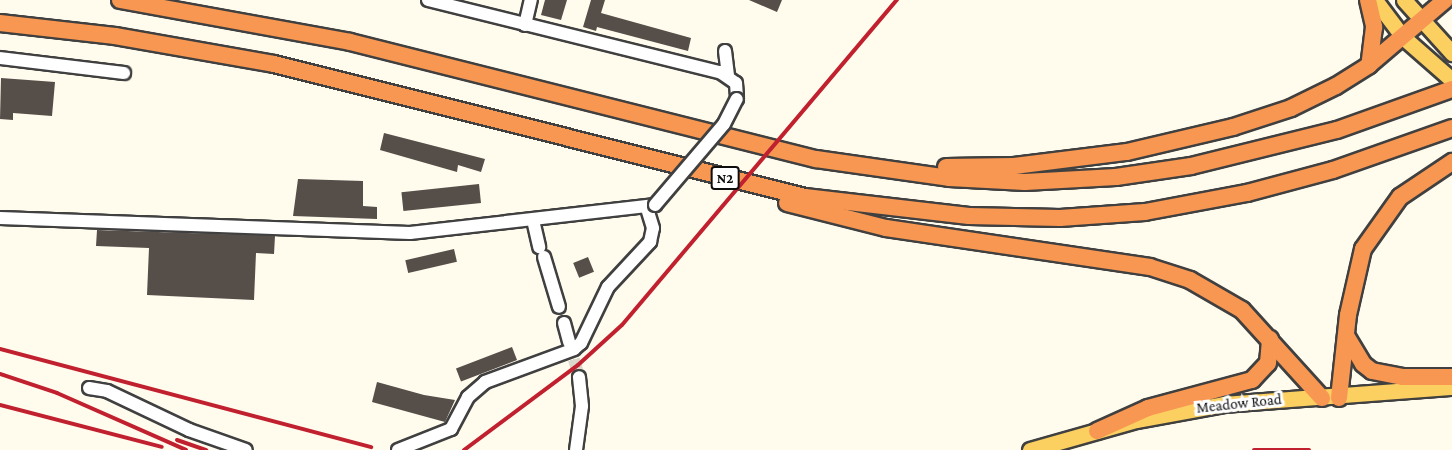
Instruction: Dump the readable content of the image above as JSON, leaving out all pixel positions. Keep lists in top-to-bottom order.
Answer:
{
  "streets": {
    "highway": ["N2"],
    "main road": ["Meadow Road"]
  }
}
